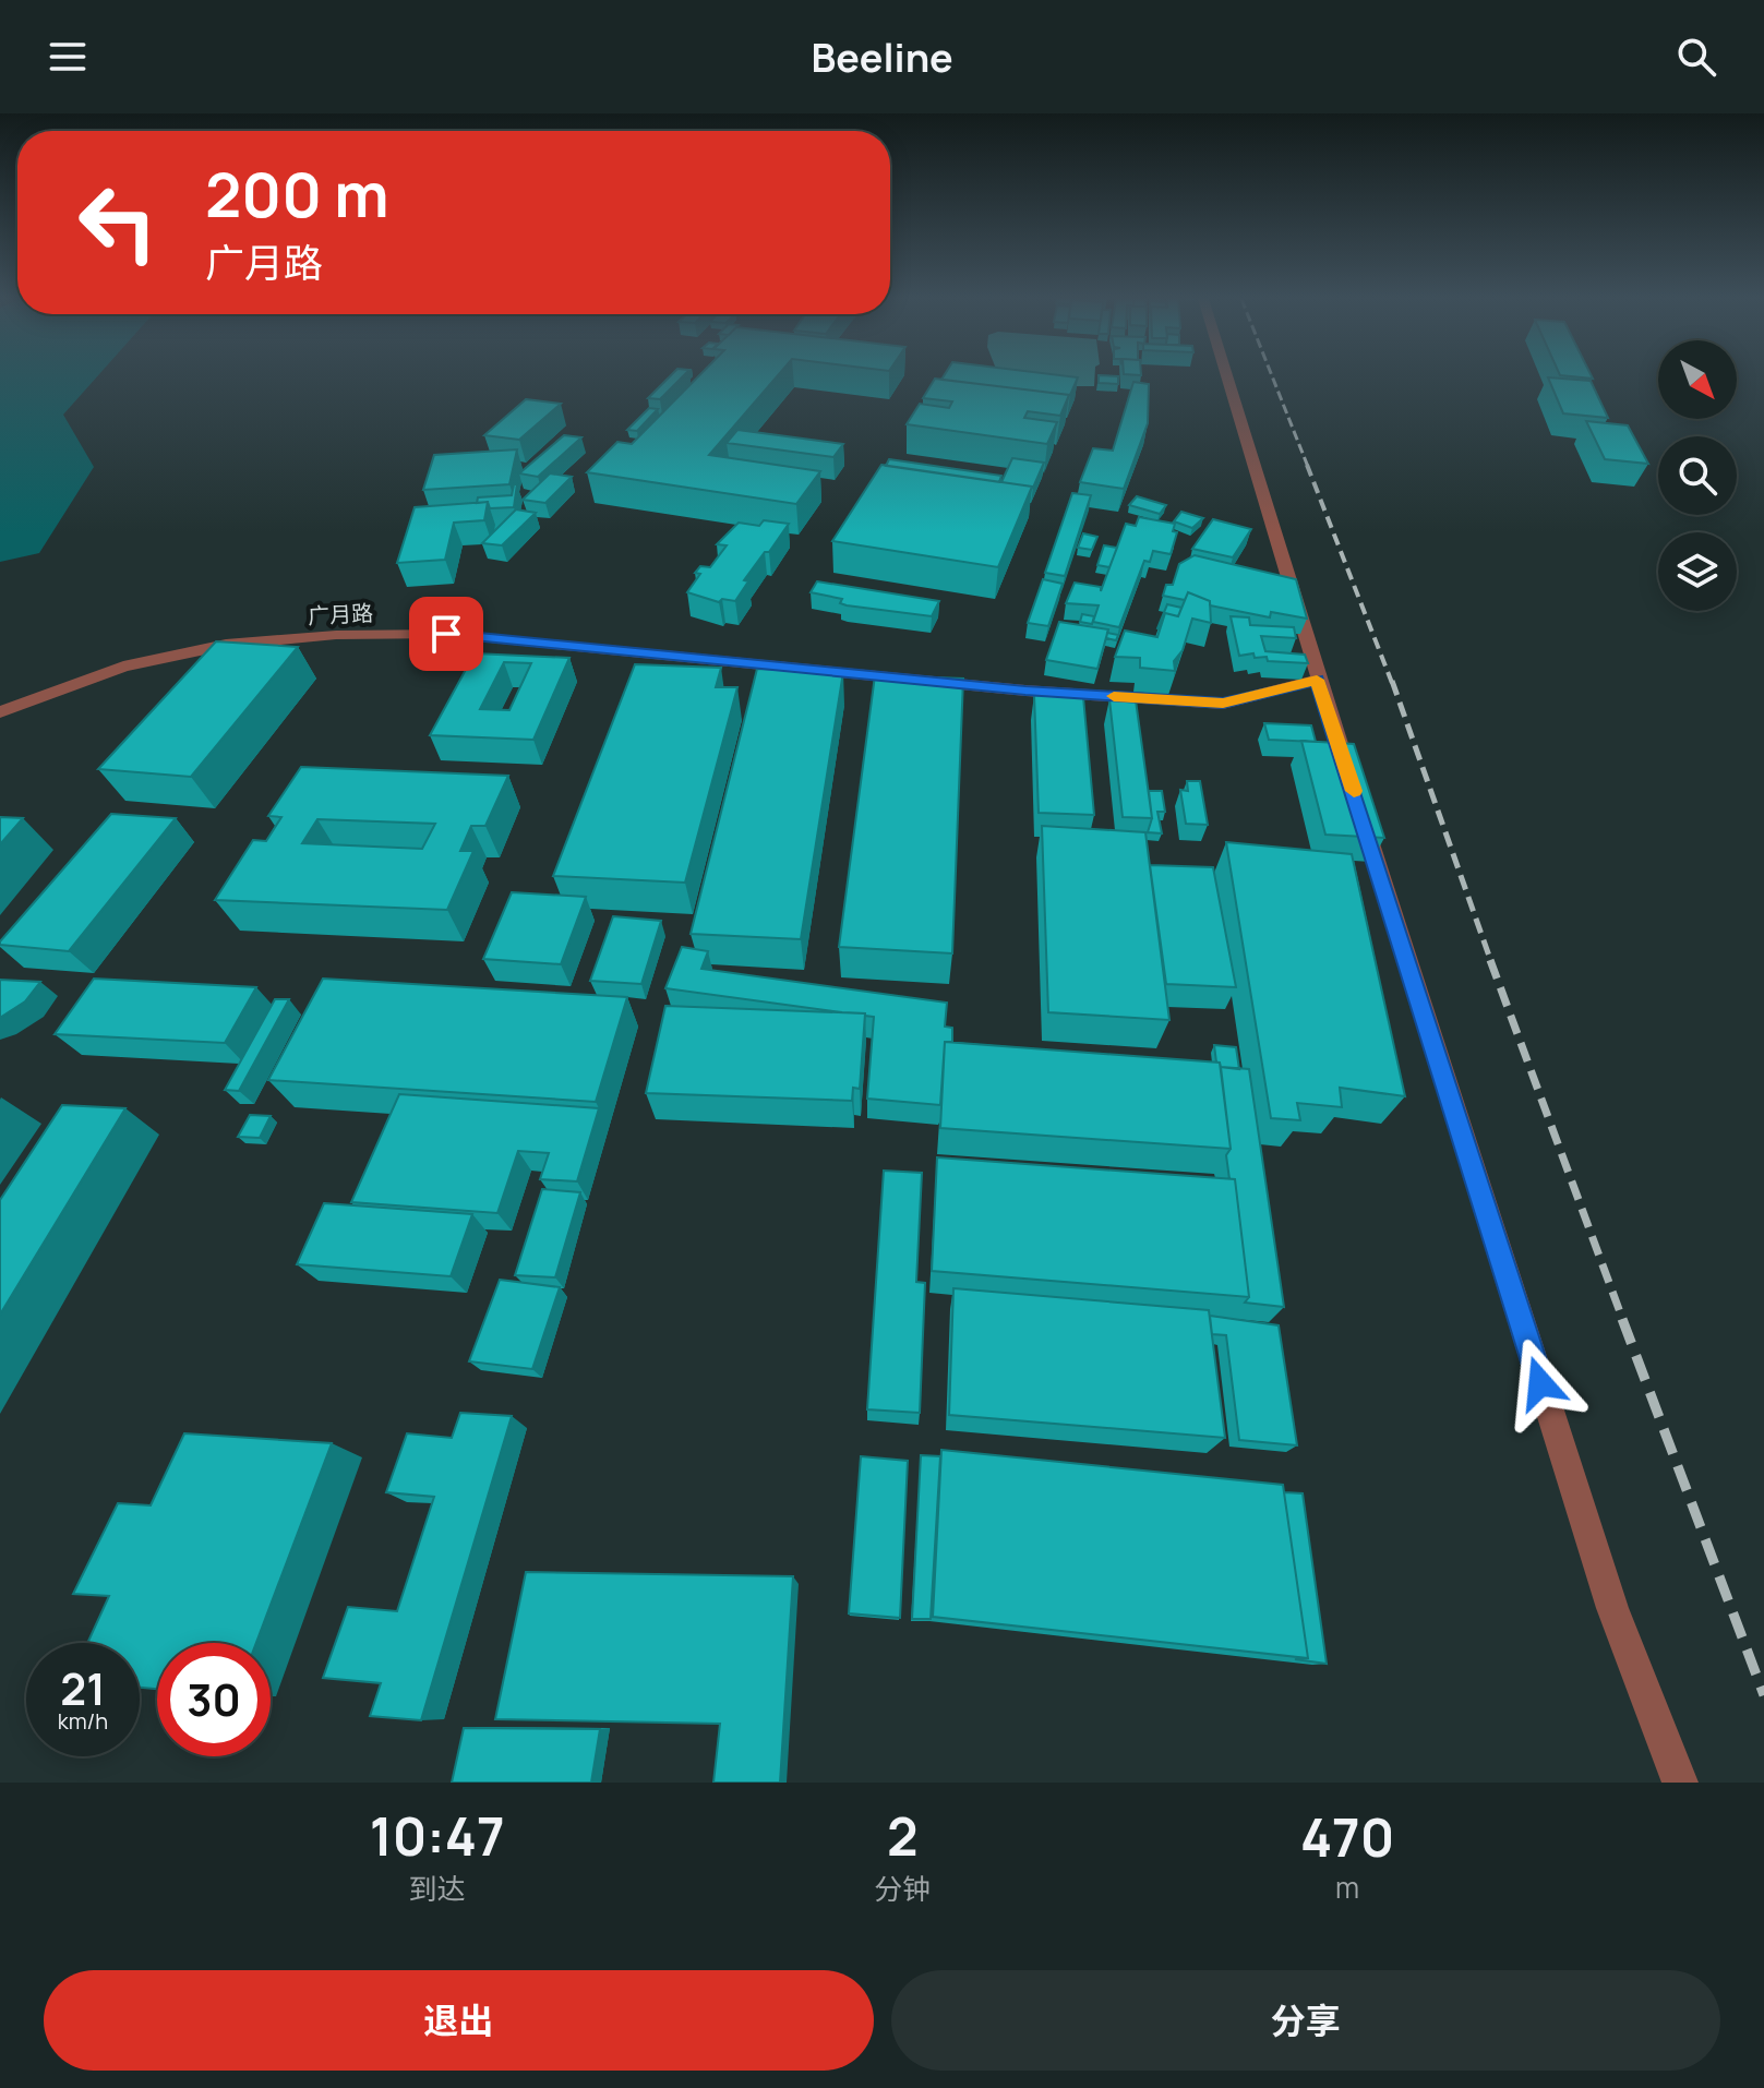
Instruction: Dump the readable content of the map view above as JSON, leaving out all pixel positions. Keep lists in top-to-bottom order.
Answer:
{
  "streets": {
    "street": ["广月路"]
  },
  "north": "bottom right",
  "page": {
    "header": "Beeline",
    "turn": ["200 m", "广月路"],
    "speed": "21 km/h",
    "limit": "30",
    "eta": [
      "10:47",
      "到达",
      "2",
      "分钟",
      "470",
      "m"
    ],
    "buttons": ["退出", "分享"]
  }
}
